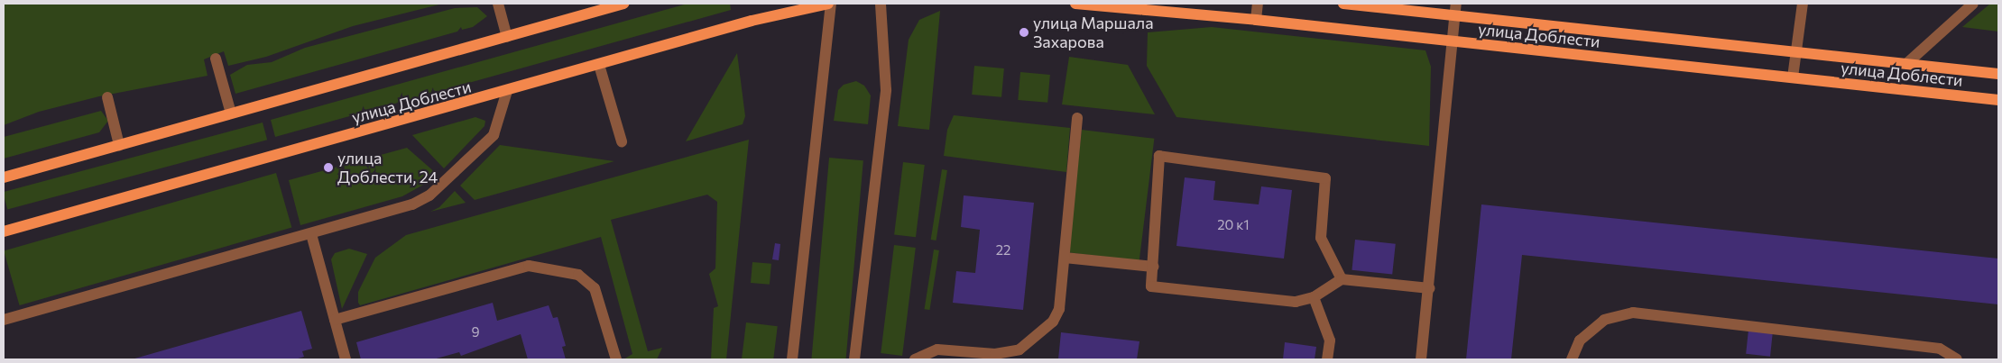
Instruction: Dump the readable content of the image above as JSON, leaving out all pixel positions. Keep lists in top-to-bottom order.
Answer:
{
  "streets": {
    "main road": ["улица Доблести"]
  },
  "places": ["улица Маршала Захарова", "улица Доблести, 24"],
  "house_numbers": ["20 к1", "22", "9"]
}
